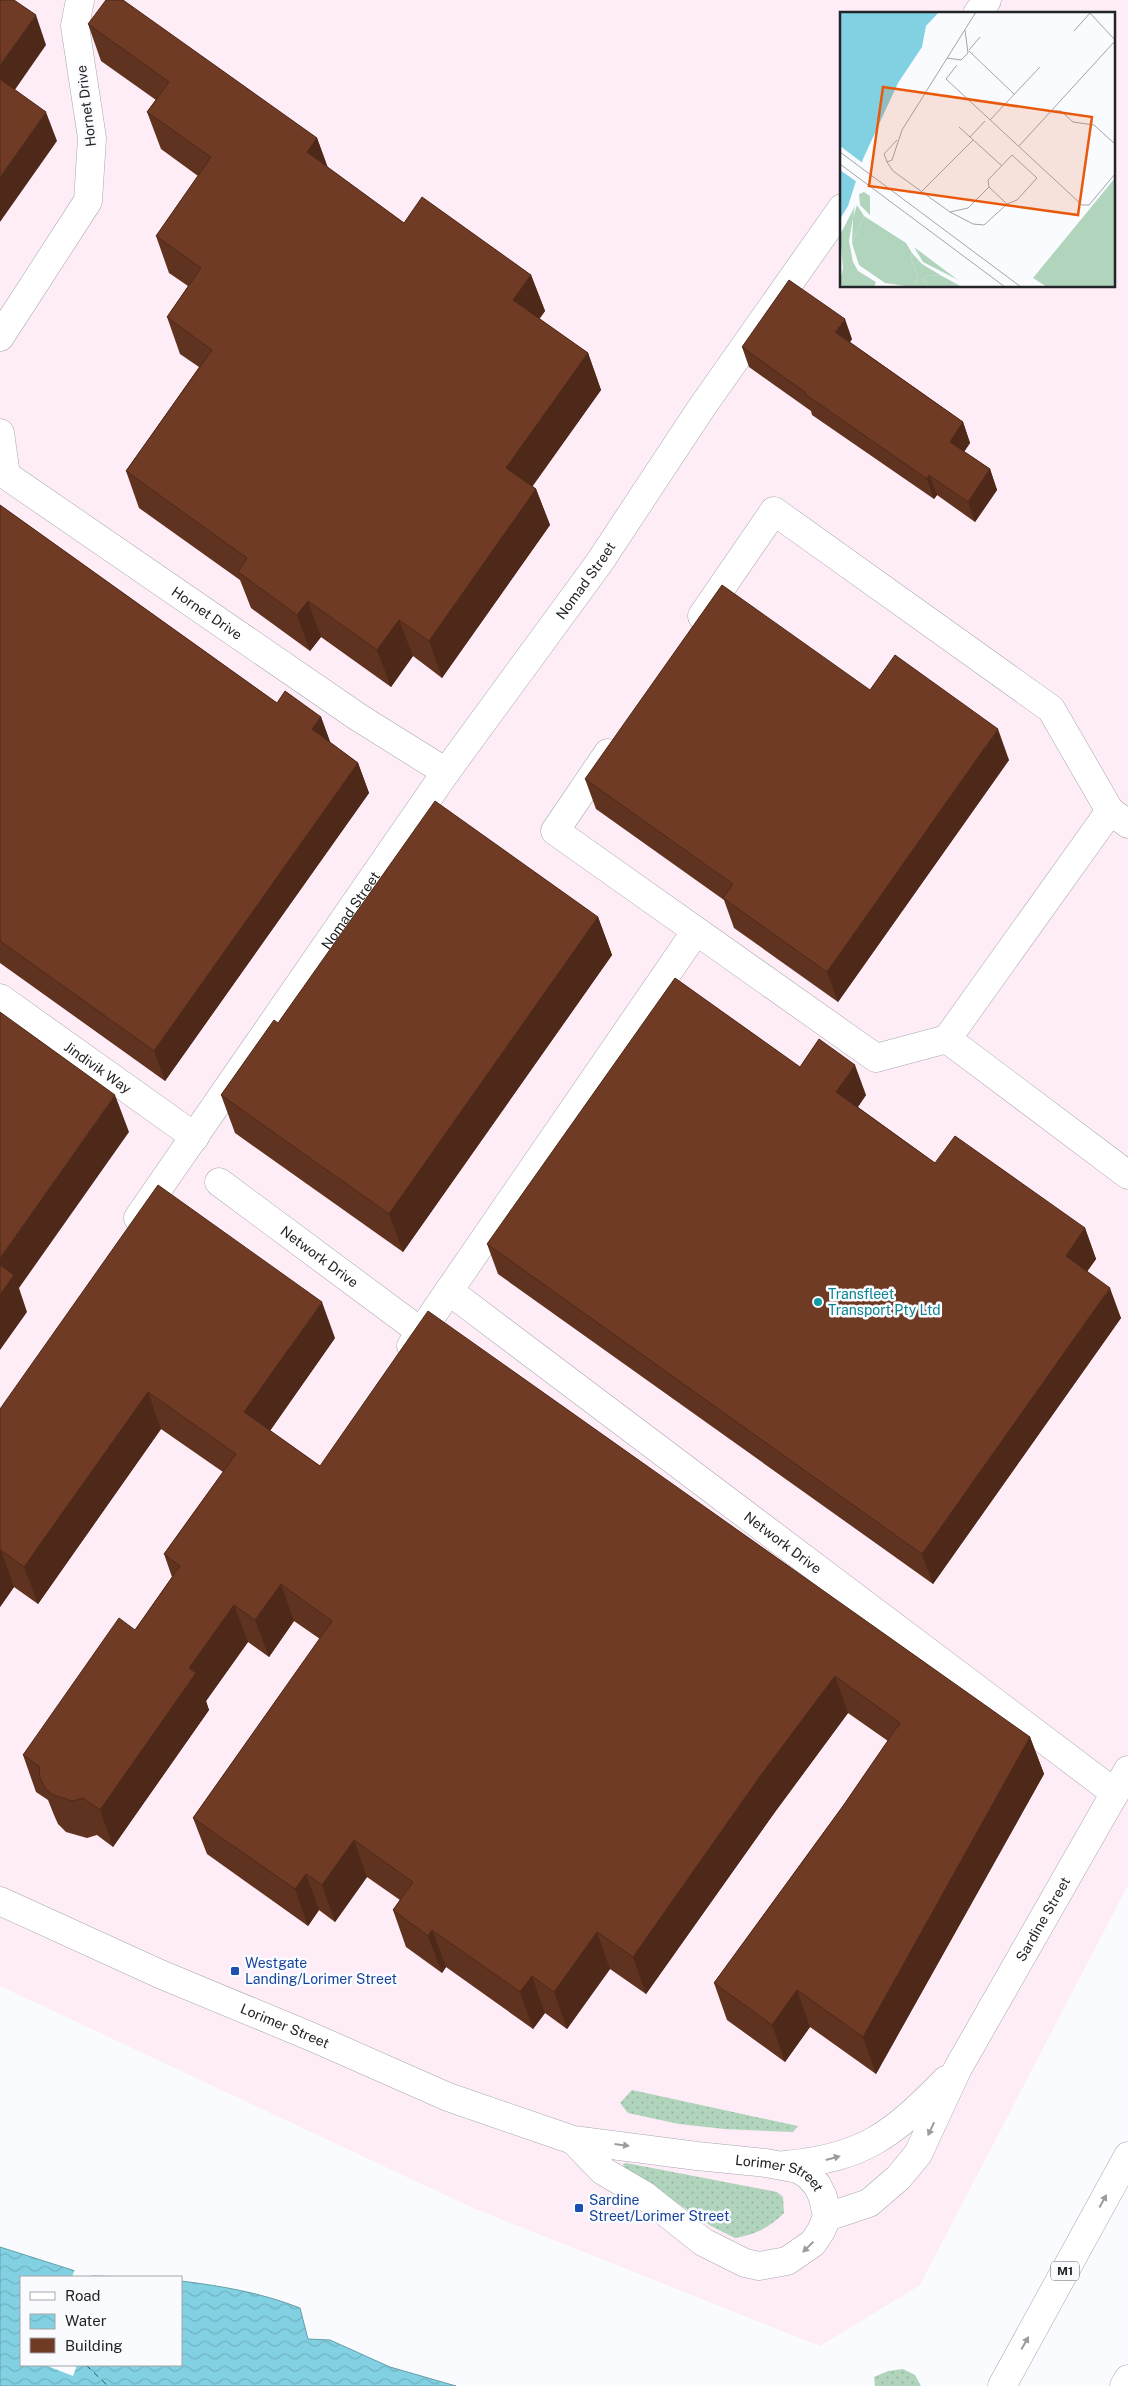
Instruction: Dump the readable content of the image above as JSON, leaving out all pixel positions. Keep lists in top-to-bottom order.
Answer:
{
  "streets": {
    "main road": [
      "Hornet Drive",
      "Nomad Street",
      "Jindivik Way",
      "Network Drive",
      "Sardine Street",
      "Lorimer Street",
      "M1"
    ]
  },
  "crossings": [
    ["Hornet Drive", "Nomad Street"],
    ["Nomad Street", "Jindivik Way"],
    ["Network Drive", "Sardine Street"],
    ["Sardine Street", "Lorimer Street"]
  ],
  "places": {
    "other": ["Transfleet Transport Pty Ltd"],
    "transit": ["Westgate Landing/Lorimer Street", "Sardine Street/Lorimer Street"]
  },
  "legend": ["Road", "Water", "Building"]
}
